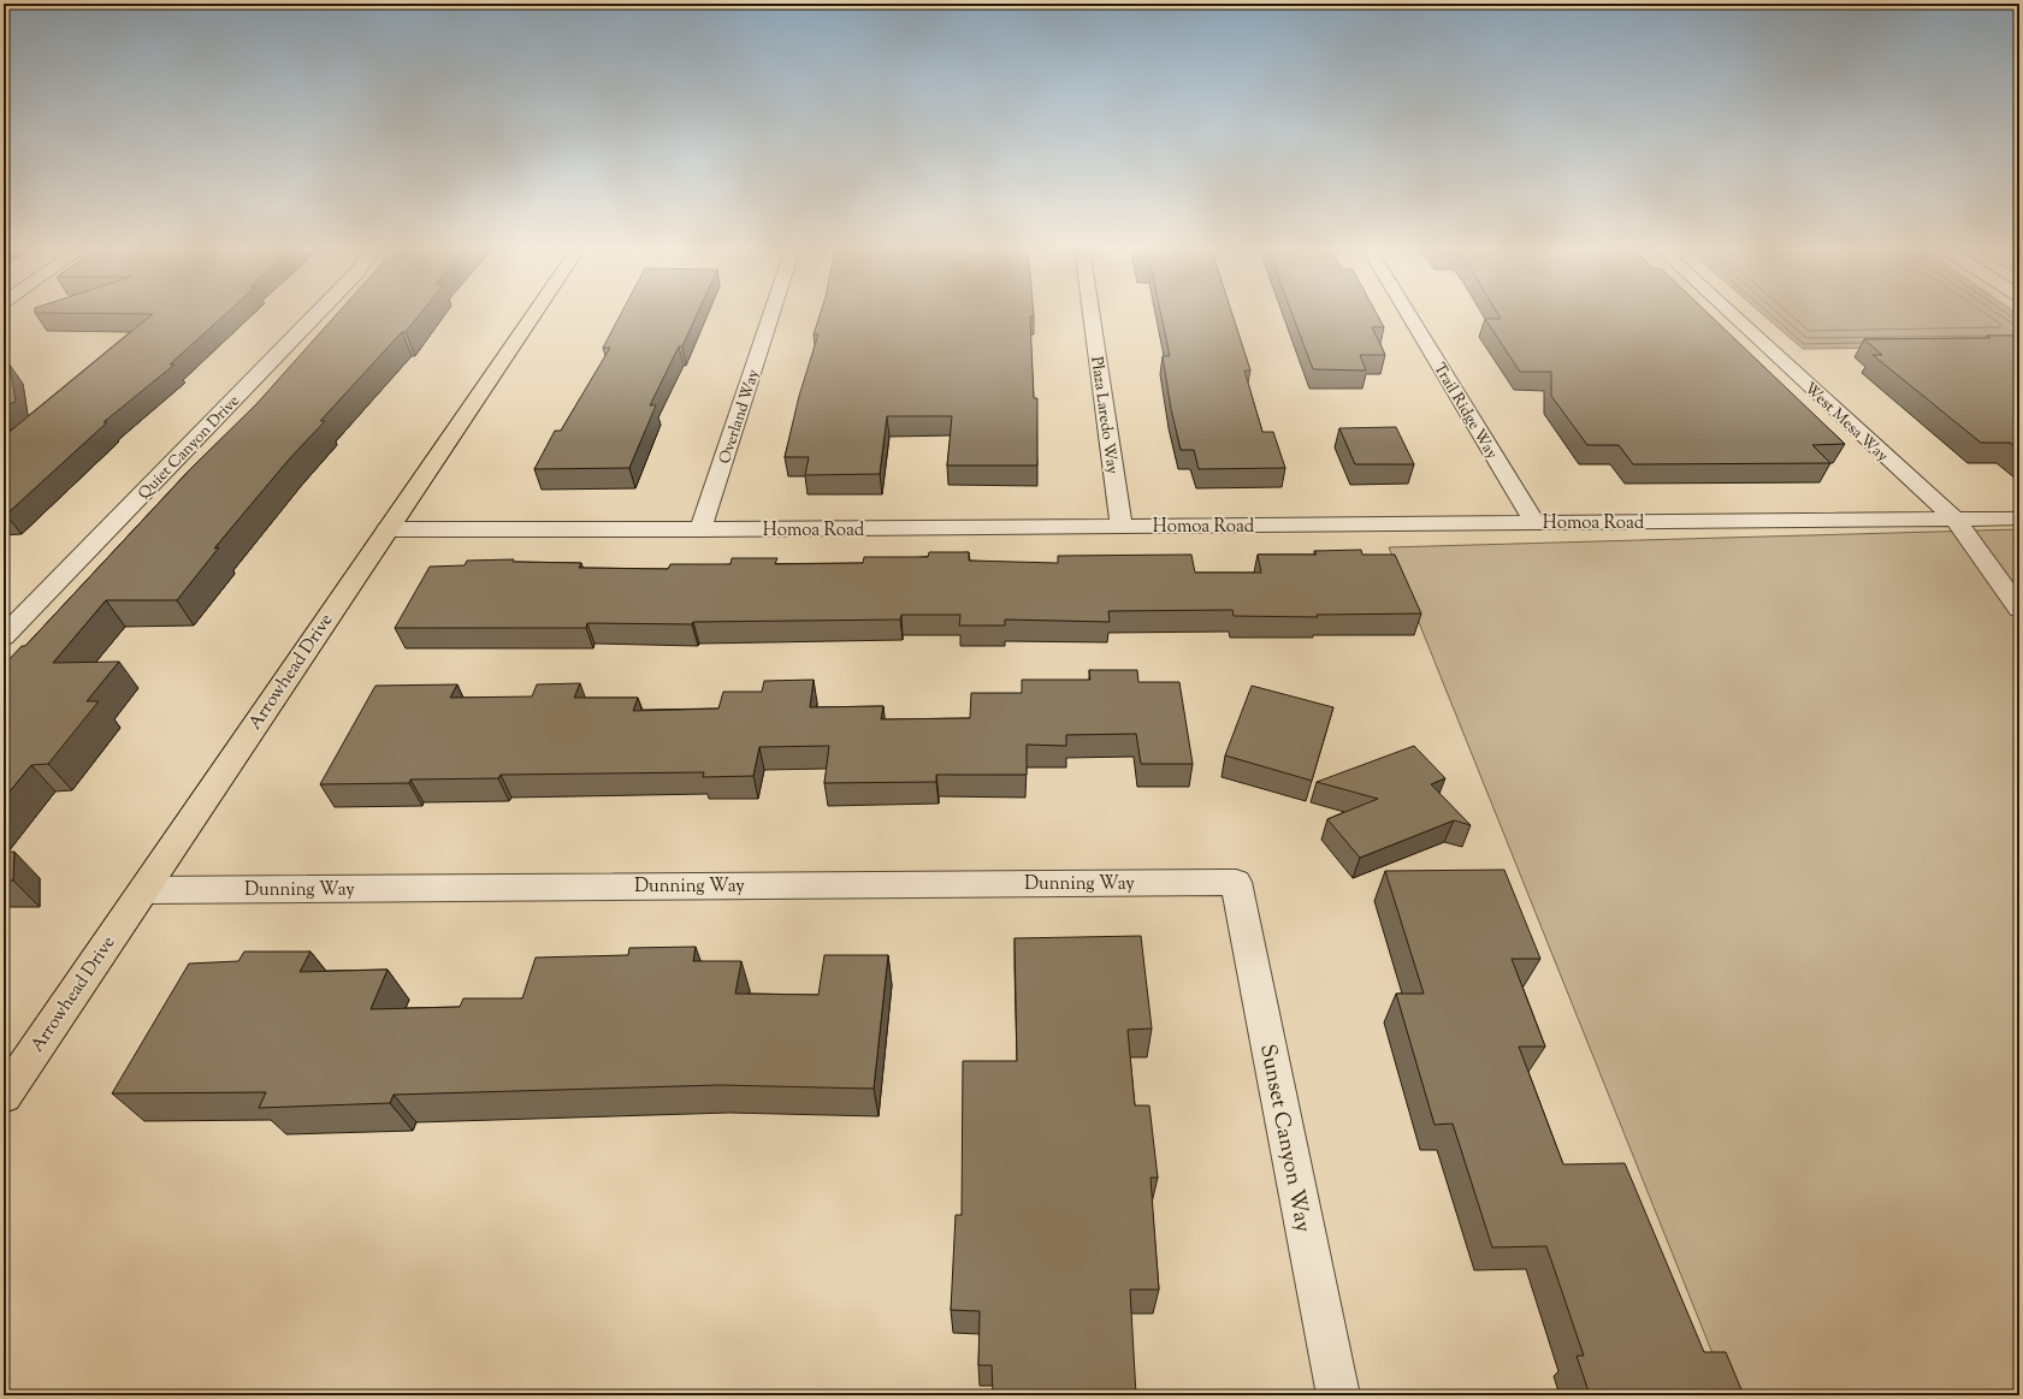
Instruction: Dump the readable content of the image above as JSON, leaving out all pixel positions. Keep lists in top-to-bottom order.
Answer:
{
  "streets": {
    "main road": ["Arrowhead Drive"],
    "street": [
      "Trail Ridge Way",
      "Plaza Laredo Way",
      "Overland Way",
      "West Mesa Way",
      "Quiet Canyon Drive",
      "Homoa Road",
      "Dunning Way",
      "Sunset Canyon Way"
    ]
  },
  "crossings": [
    ["Trail Ridge Way", "Homoa Road"],
    ["Plaza Laredo Way", "Homoa Road"],
    ["Overland Way", "Homoa Road"],
    ["West Mesa Way", "Homoa Road"],
    ["Homoa Road", "Arrowhead Drive"],
    ["Arrowhead Drive", "Dunning Way"],
    ["Dunning Way", "Sunset Canyon Way"]
  ]
}
